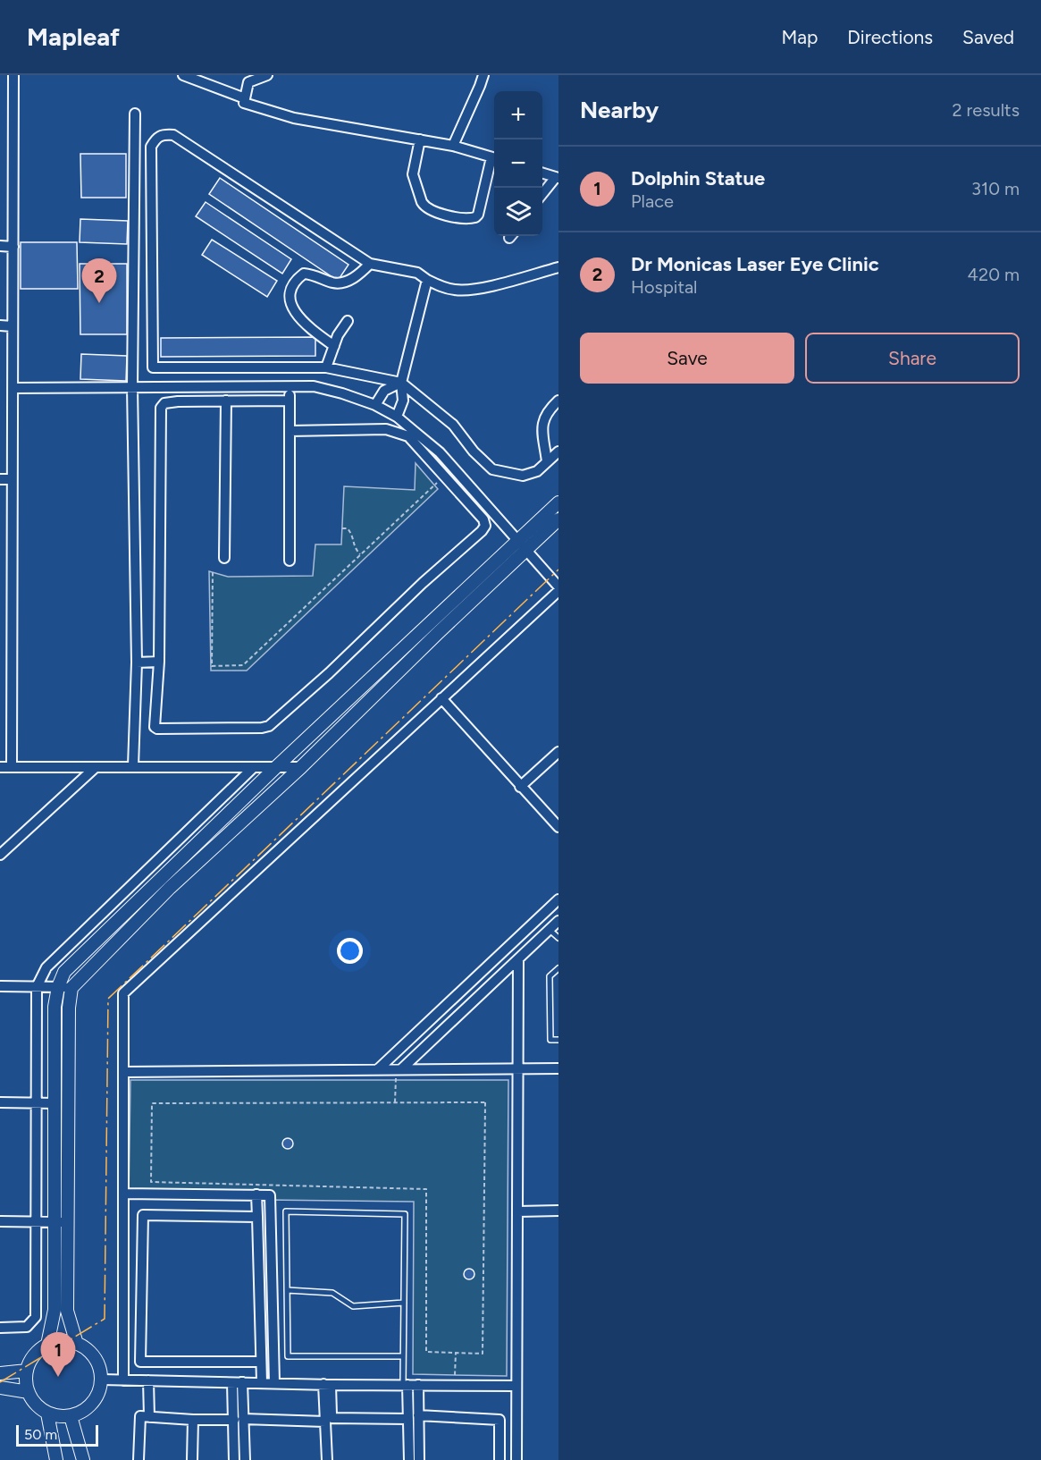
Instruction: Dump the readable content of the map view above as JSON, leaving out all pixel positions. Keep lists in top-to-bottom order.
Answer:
{
  "scale_bar": "50 m",
  "page": {
    "header": "Mapleaf",
    "nav": ["Map", "Directions", "Saved"],
    "heading": ["Nearby", "2 results"],
    "map_buttons": ["+", "−"],
    "list": [
      {
        "mark": "1",
        "name": "Dolphin Statue",
        "note": "Place",
        "value": "310 m"
      },
      {
        "mark": "2",
        "name": "Dr Monicas Laser Eye Clinic",
        "note": "Hospital",
        "value": "420 m"
      }
    ],
    "pins": ["2", "1"],
    "buttons": ["Save", "Share"],
    "scale": "50 m"
  }
}
